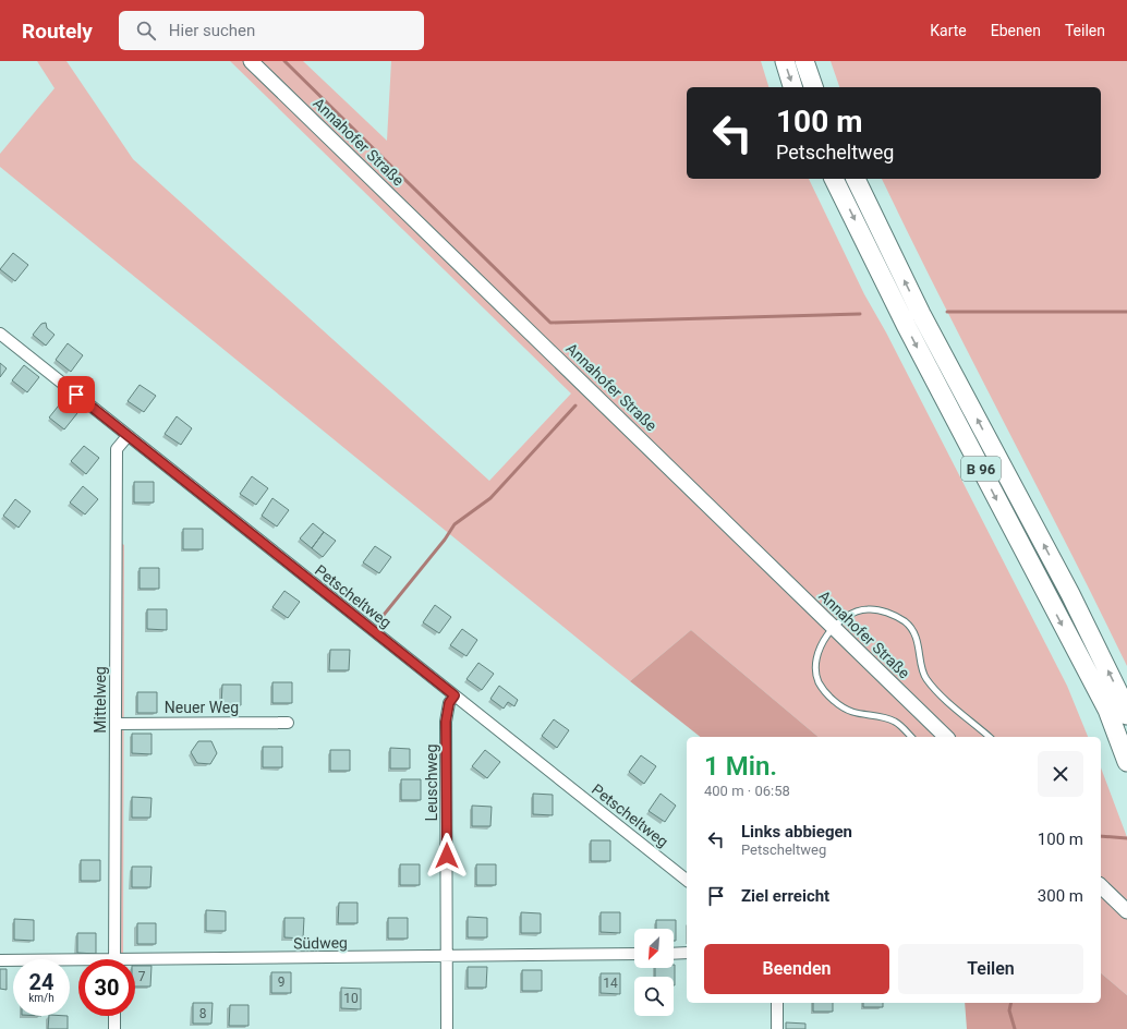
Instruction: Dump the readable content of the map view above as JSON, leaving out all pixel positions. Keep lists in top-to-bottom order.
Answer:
{
  "streets": {
    "highway": ["B 96"],
    "street": [
      "Annahofer Straße",
      "Petscheltweg",
      "Mittelweg",
      "Neuer Weg",
      "Leuschweg",
      "Südweg"
    ]
  },
  "crossings": [
    ["Petscheltweg", "Mittelweg"],
    ["Petscheltweg", "Leuschweg"],
    ["Mittelweg", "Neuer Weg"],
    ["Leuschweg", "Südweg"]
  ],
  "house_numbers": [
    "7",
    "9",
    "14",
    "10",
    "8"
  ],
  "north": "bottom left",
  "page": {
    "header": "Routely",
    "search": "Hier suchen",
    "nav": ["Karte", "Ebenen", "Teilen"],
    "turn": ["100 m", "Petscheltweg"],
    "heading": ["1 Min.", "400 m · 06:58"],
    "list": [
      {
        "name": "Links abbiegen",
        "note": "Petscheltweg",
        "value": "100 m"
      },
      {
        "name": "Ziel erreicht",
        "value": "300 m"
      }
    ],
    "buttons": ["Beenden", "Teilen"],
    "speed": "24 km/h",
    "limit": "30"
  }
}
